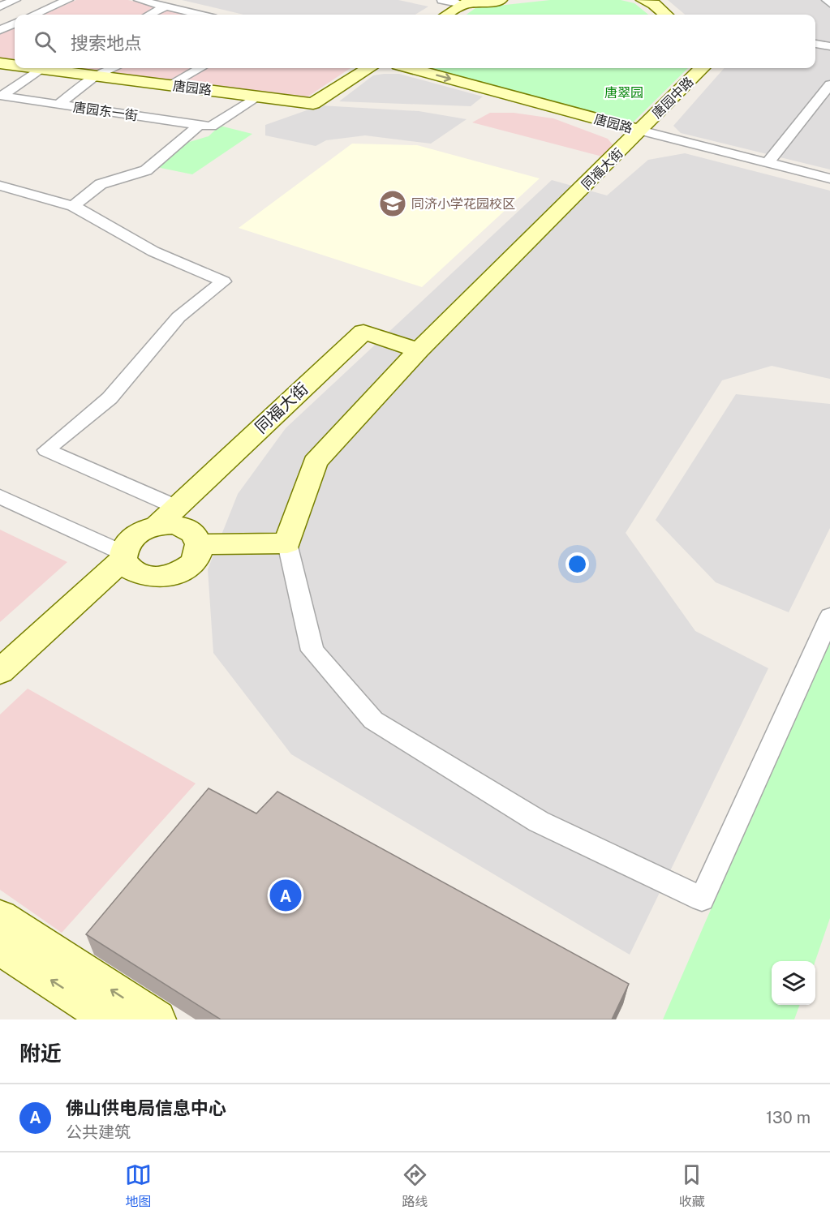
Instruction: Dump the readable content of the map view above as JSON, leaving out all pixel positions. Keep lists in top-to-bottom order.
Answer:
{
  "streets": {
    "street": [
      "唐园路",
      "唐园中路",
      "唐园东一街",
      "同福大街"
    ]
  },
  "crossings": [
    ["唐园路", "唐园中路"],
    ["唐园路", "同福大街"],
    ["唐园中路", "同福大街"]
  ],
  "parks": ["唐翠园"],
  "places": {
    "school or university": ["同济小学花园校区"]
  },
  "page": {
    "search": "搜索地点",
    "pins": "A",
    "heading": "附近",
    "list": [
      {
        "mark": "A",
        "name": "佛山供电局信息中心",
        "note": "公共建筑",
        "value": "130 m"
      }
    ],
    "nav": ["地图", "路线", "收藏"]
  }
}
